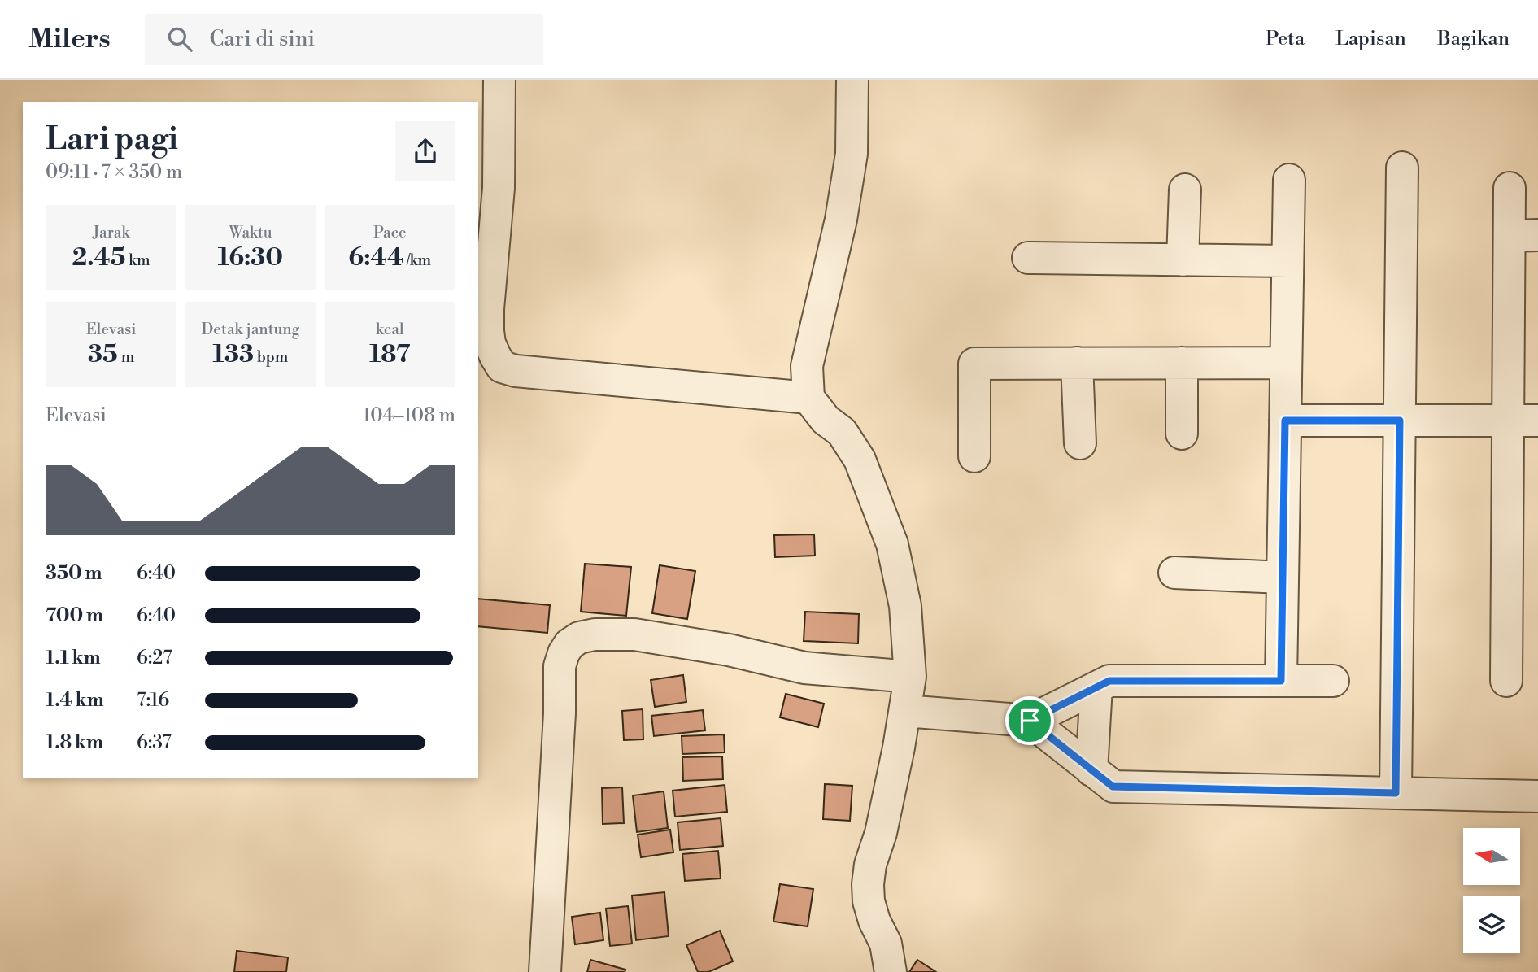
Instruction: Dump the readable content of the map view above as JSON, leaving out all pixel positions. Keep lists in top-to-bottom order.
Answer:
{
  "north": "left",
  "page": {
    "header": "Milers",
    "search": "Cari di sini",
    "nav": ["Peta", "Lapisan", "Bagikan"],
    "heading": ["Lari pagi", "09:11 · 7 × 350 m"],
    "stats": [
      ["Jarak", "2.45 km"],
      ["Waktu", "16:30"],
      ["Pace", "6:44 /km"],
      ["Elevasi", "35 m"],
      ["Detak jantung", "133 bpm"],
      ["kcal", "187"]
    ],
    "chart": ["Elevasi", "104–108 m"],
    "list": [
      {
        "name": "350 m",
        "note": "6:40"
      },
      {
        "name": "700 m",
        "note": "6:40"
      },
      {
        "name": "1.1 km",
        "note": "6:27"
      },
      {
        "name": "1.4 km",
        "note": "7:16"
      },
      {
        "name": "1.8 km",
        "note": "6:37"
      }
    ]
  }
}
